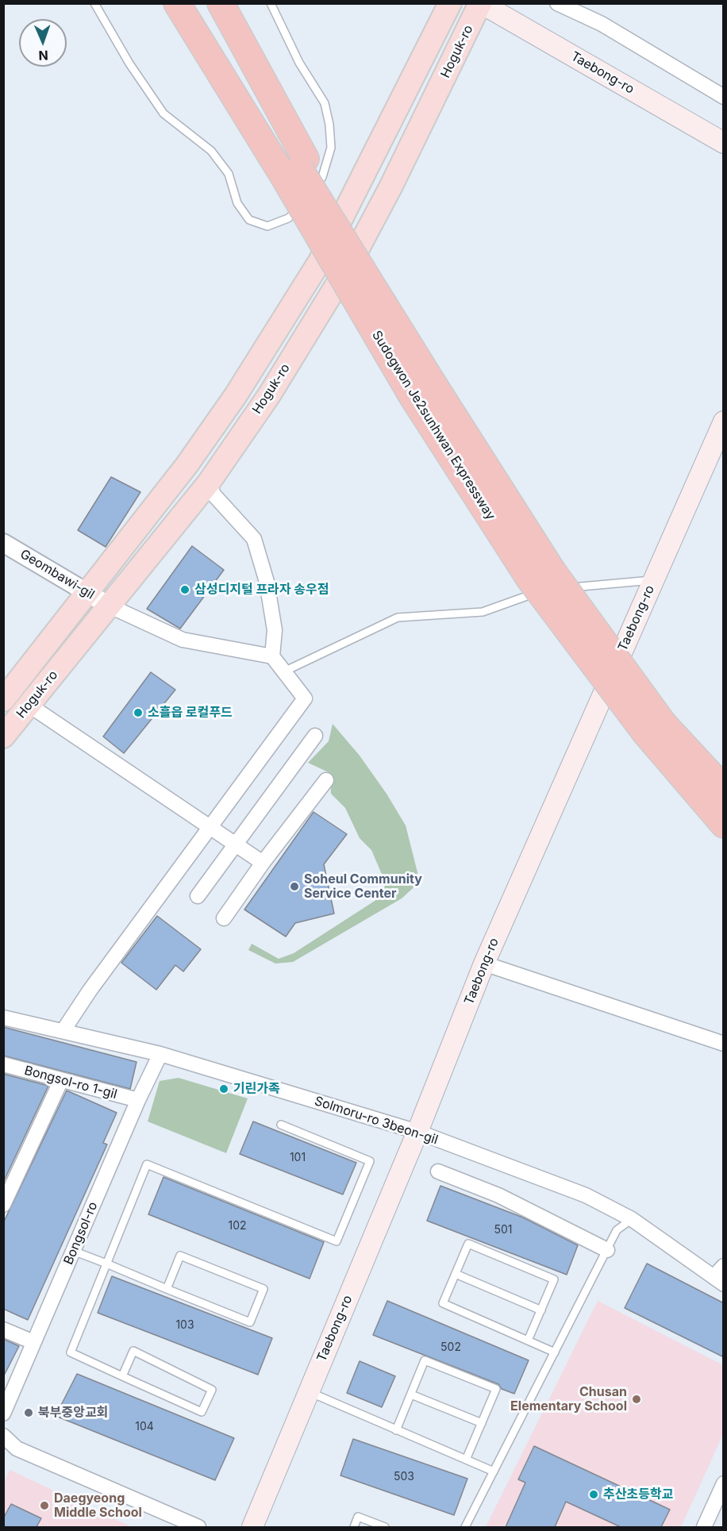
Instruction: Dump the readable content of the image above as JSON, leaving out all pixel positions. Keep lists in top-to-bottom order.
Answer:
{
  "streets": {
    "highway": ["Sudogwon Je2sunhwan Expressway"],
    "main road": ["Hoguk-ro", "Taebong-ro"],
    "street": [
      "Geombawi-gil",
      "Bongsol-ro 1-gil",
      "Solmoru-ro 3beon-gil",
      "Bongsol-ro"
    ]
  },
  "crossings": [
    ["Hoguk-ro", "Taebong-ro"],
    ["Hoguk-ro", "Geombawi-gil"],
    ["Taebong-ro", "Solmoru-ro 3beon-gil"],
    ["Bongsol-ro 1-gil", "Bongsol-ro"],
    ["Solmoru-ro 3beon-gil", "Bongsol-ro"]
  ],
  "places": [
    "삼성디지털 프라자 송우점",
    "소흘읍 로컬푸드",
    "Soheul Community Service Center",
    "기린가족",
    "Chusan Elementary School",
    "북부중앙교회",
    "추산초등학교",
    "Daegyeong Middle School"
  ],
  "house_numbers": [
    "101",
    "102",
    "501",
    "103",
    "502",
    "104",
    "503"
  ],
  "north": "bottom"
}
